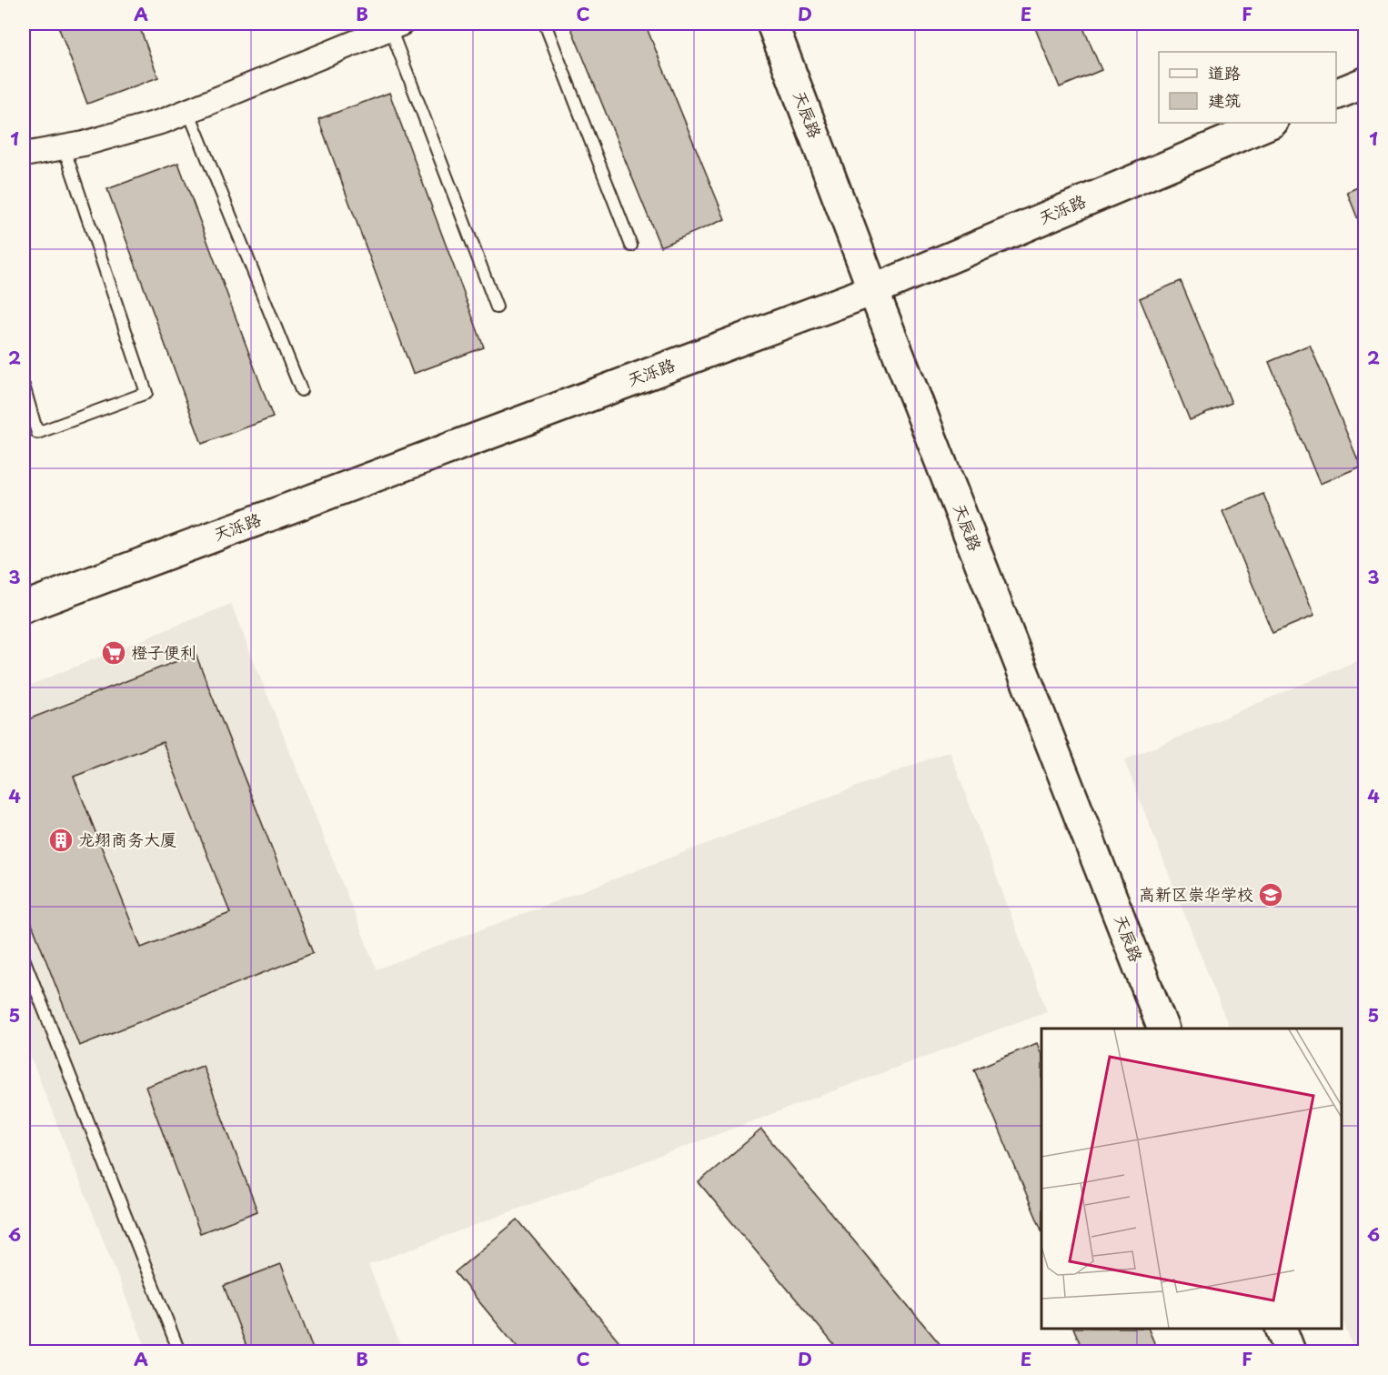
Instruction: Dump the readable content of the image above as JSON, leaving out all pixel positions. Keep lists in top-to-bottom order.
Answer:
{
  "streets": {
    "street": ["天辰路", "天泺路"]
  },
  "crossings": [
    ["天辰路", "天泺路"]
  ],
  "places": {
    "supermarket": ["橙子便利"],
    "building": ["龙翔商务大厦"],
    "school or university": ["高新区崇华学校"]
  },
  "legend": ["道路", "建筑"],
  "grid": {
    "columns": [
      "A",
      "B",
      "C",
      "D",
      "E",
      "F"
    ],
    "rows": [
      "1",
      "2",
      "3",
      "4",
      "5",
      "6"
    ]
  }
}
